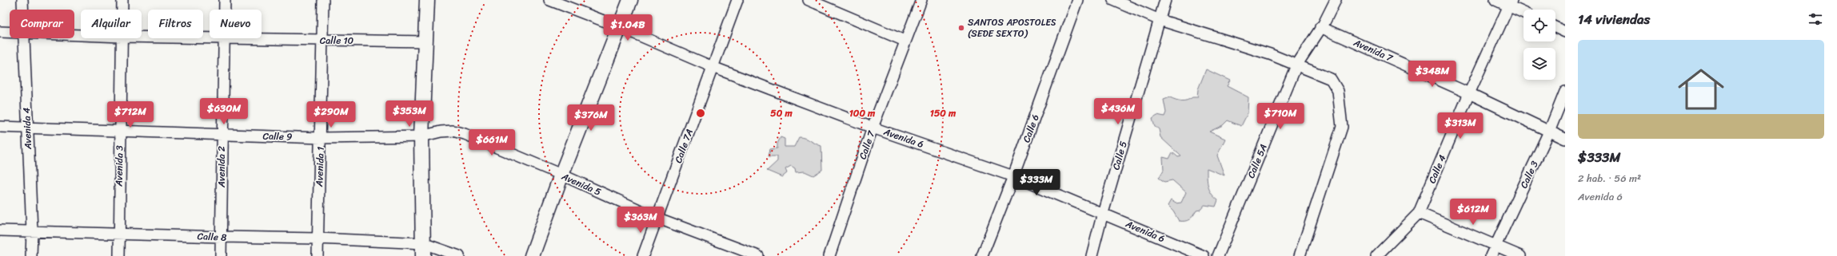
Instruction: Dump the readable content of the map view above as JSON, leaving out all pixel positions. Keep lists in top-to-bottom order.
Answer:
{
  "streets": {
    "street": [
      "Calle 10",
      "Avenida 7",
      "Avenida 4",
      "Calle 6",
      "Calle 9",
      "Avenida 6",
      "Calle 7",
      "Calle 7A",
      "Calle 5",
      "Calle 5A",
      "Avenida 3",
      "Avenida 2",
      "Avenida 1",
      "Calle 4",
      "Calle 3",
      "Avenida 5",
      "Calle 8"
    ]
  },
  "crossings": [
    ["Calle 10", "Avenida 2"],
    ["Calle 10", "Avenida 1"],
    ["Avenida 7", "Calle 5A"],
    ["Avenida 7", "Calle 4"],
    ["Avenida 7", "Calle 3"],
    ["Avenida 4", "Calle 9"],
    ["Avenida 4", "Calle 8"],
    ["Calle 6", "Avenida 6"],
    ["Calle 9", "Avenida 3"],
    ["Calle 9", "Avenida 2"],
    ["Calle 9", "Avenida 1"],
    ["Calle 9", "Avenida 5"],
    ["Avenida 6", "Calle 7"],
    ["Avenida 6", "Calle 7A"],
    ["Avenida 6", "Calle 5"],
    ["Calle 7A", "Avenida 5"],
    ["Avenida 3", "Calle 8"],
    ["Avenida 2", "Calle 8"],
    ["Avenida 1", "Calle 8"]
  ],
  "places": ["SANTOS APOSTOLES (SEDE SEXTO)"],
  "page": {
    "heading": "14 viviendas",
    "chip": [
      "Comprar",
      "Alquilar",
      "Filtros",
      "Nuevo"
    ],
    "price": [
      "$1.04B",
      "$348M",
      "$630M",
      "$436M",
      "$353M",
      "$712M",
      "$290M",
      "$710M",
      "$376M",
      "$313M",
      "$661M",
      "$333M",
      "$612M",
      "$363M"
    ],
    "list": [
      {
        "name": "$333M",
        "note": "2 hab. · 56 m² · Avenida 6"
      }
    ]
  },
  "rings": ["50 m", "100 m", "150 m"]
}
